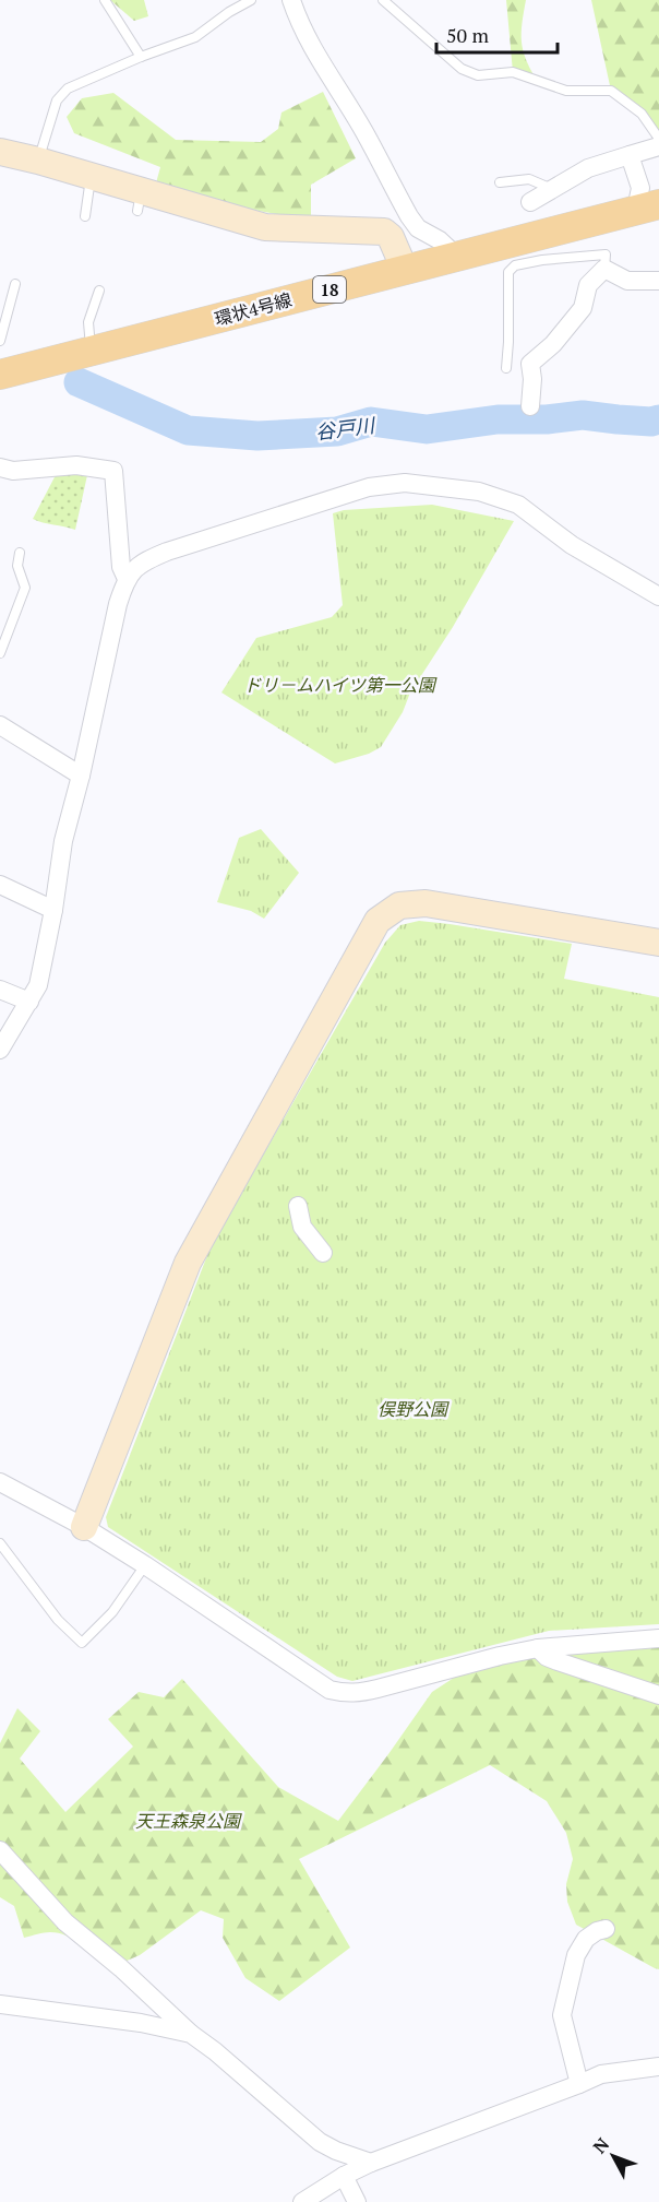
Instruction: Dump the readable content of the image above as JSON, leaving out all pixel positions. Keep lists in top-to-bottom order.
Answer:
{
  "streets": {
    "main road": ["18", "環状4号線"]
  },
  "water": ["谷戸川"],
  "parks": ["ドリ－ムハイツ第一公園", "俣野公園", "天王森泉公園"],
  "scale_bar": "50 m",
  "north": "top left"
}
